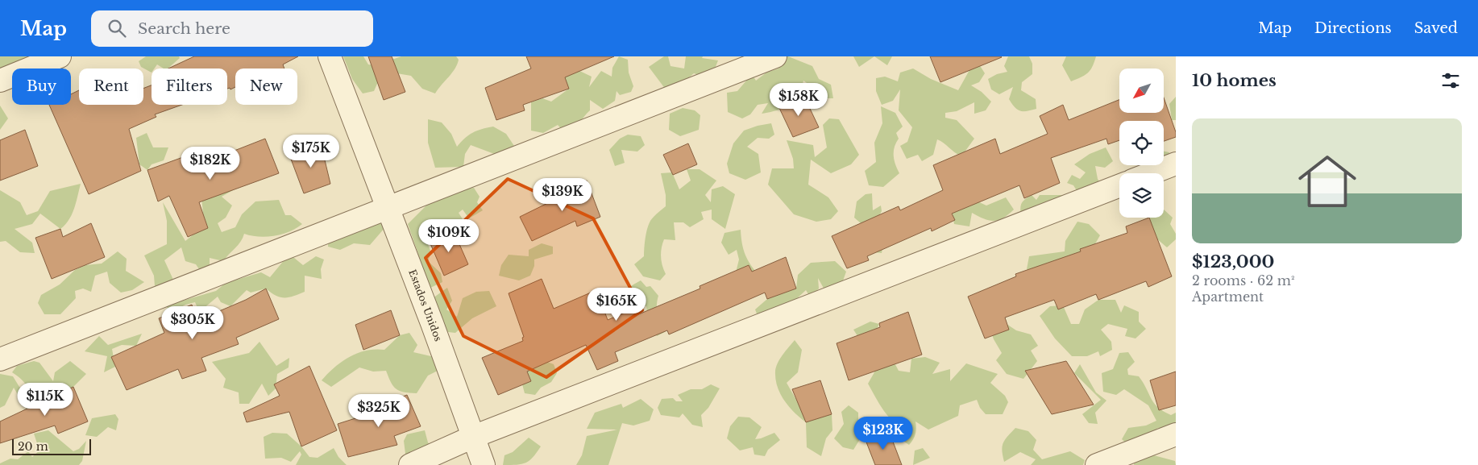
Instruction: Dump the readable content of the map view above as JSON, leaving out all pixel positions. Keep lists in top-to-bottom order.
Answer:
{
  "streets": {
    "street": ["Estados Unidos"]
  },
  "scale_bar": "20 m",
  "north": "bottom left",
  "page": {
    "header": "Map",
    "search": "Search here",
    "nav": ["Map", "Directions", "Saved"],
    "heading": "10 homes",
    "chip": [
      "Buy",
      "Rent",
      "Filters",
      "New"
    ],
    "price": [
      "$158K",
      "$175K",
      "$182K",
      "$139K",
      "$109K",
      "$165K",
      "$305K",
      "$115K",
      "$325K",
      "$123K"
    ],
    "list": [
      {
        "name": "$123,000",
        "note": "2 rooms · 62 m² · Apartment"
      }
    ],
    "scale": "20 m"
  }
}
